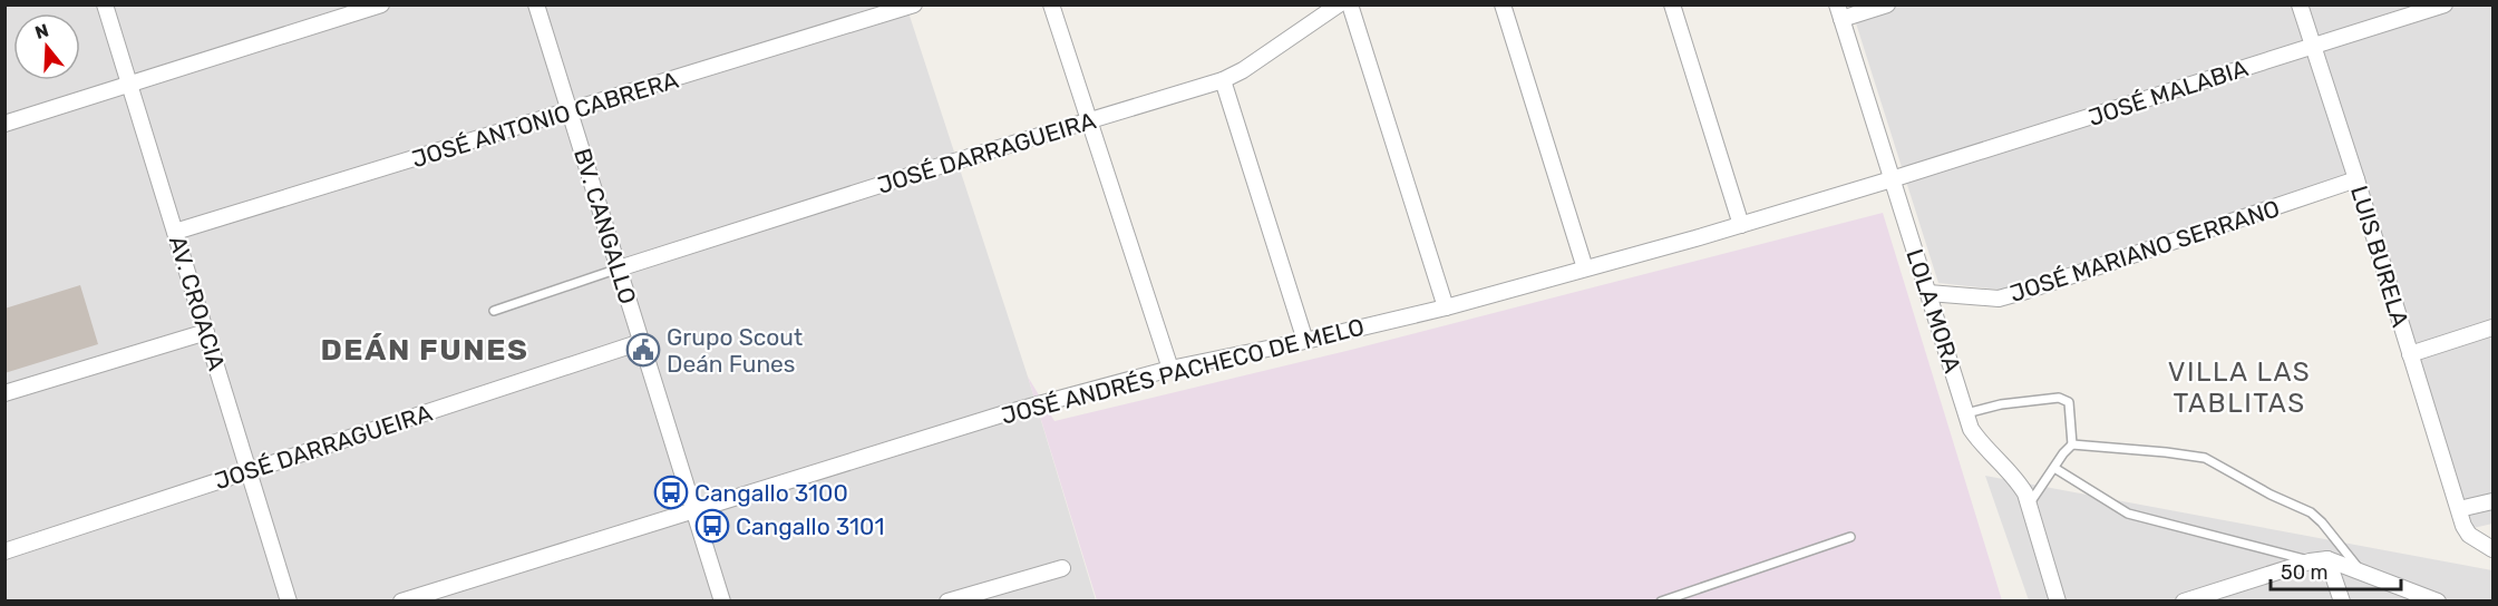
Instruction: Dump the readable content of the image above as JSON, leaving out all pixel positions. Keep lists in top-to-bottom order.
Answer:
{
  "streets": {
    "street": [
      "JOSÉ MALABIA",
      "JOSÉ ANTONIO CABRERA",
      "JOSÉ DARRAGUEIRA",
      "BV. CANGALLO",
      "JOSÉ MARIANO SERRANO",
      "LUIS BURELA",
      "AV. CROACIA",
      "LOLA MORA",
      "JOSÉ ANDRÉS PACHECO DE MELO"
    ]
  },
  "crossings": [
    ["JOSÉ MALABIA", "LUIS BURELA"],
    ["JOSÉ MALABIA", "LOLA MORA"],
    ["JOSÉ MALABIA", "JOSÉ ANDRÉS PACHECO DE MELO"],
    ["JOSÉ ANTONIO CABRERA", "BV. CANGALLO"],
    ["JOSÉ ANTONIO CABRERA", "AV. CROACIA"],
    ["JOSÉ DARRAGUEIRA", "BV. CANGALLO"],
    ["JOSÉ DARRAGUEIRA", "AV. CROACIA"],
    ["BV. CANGALLO", "JOSÉ ANDRÉS PACHECO DE MELO"],
    ["JOSÉ MARIANO SERRANO", "LUIS BURELA"],
    ["JOSÉ MARIANO SERRANO", "LOLA MORA"],
    ["LOLA MORA", "JOSÉ ANDRÉS PACHECO DE MELO"]
  ],
  "districts": ["DEÁN FUNES", "VILLA LAS TABLITAS"],
  "places": {
    "public building": ["Grupo Scout Deán Funes"],
    "bus stop": ["Cangallo 3100", "Cangallo 3101"]
  },
  "scale_bar": "50 m",
  "north": "top"
}
